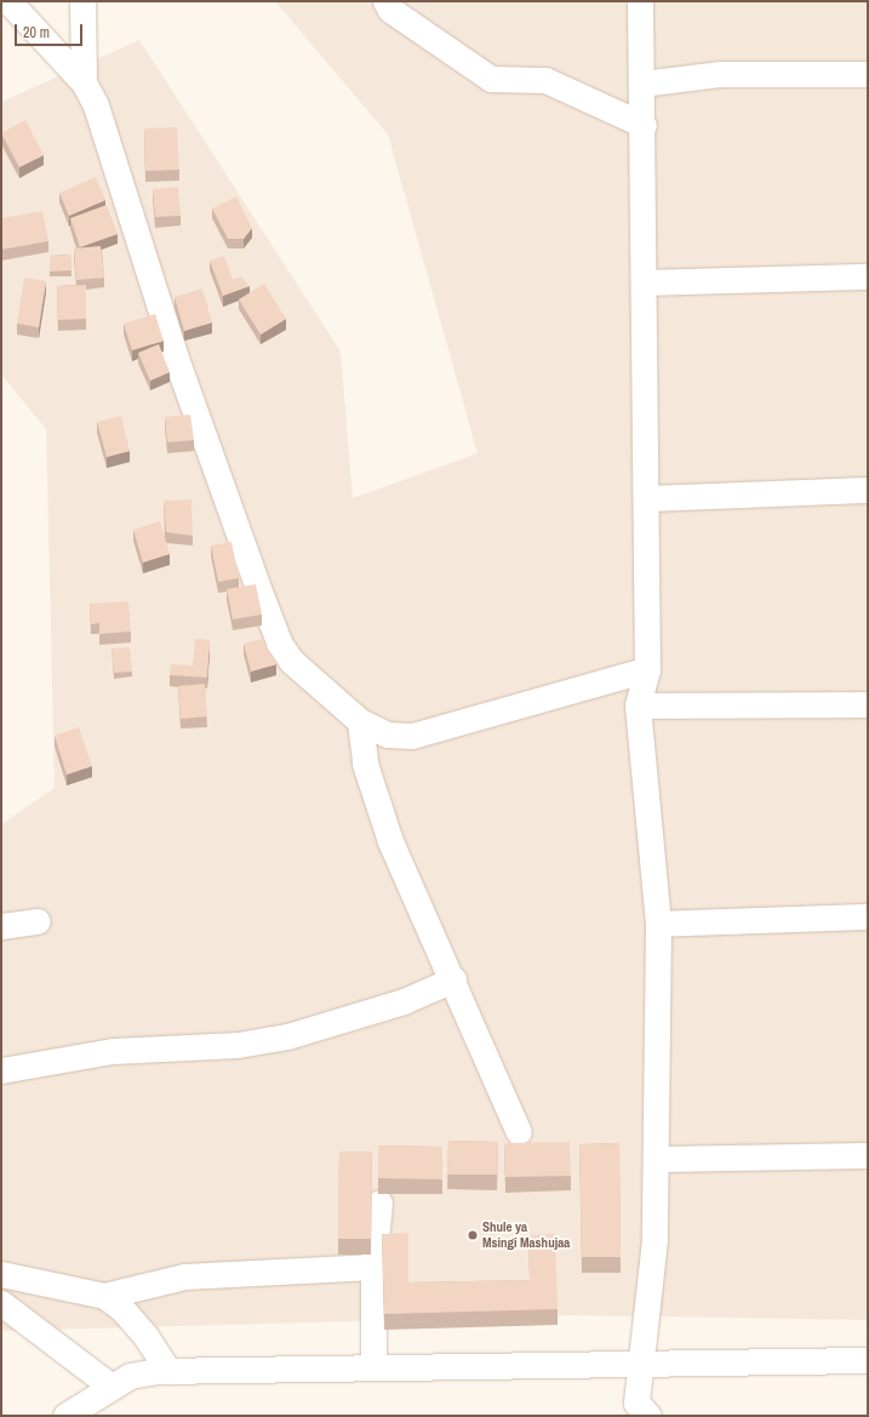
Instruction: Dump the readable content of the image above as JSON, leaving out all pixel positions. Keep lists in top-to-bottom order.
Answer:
{
  "places": ["Shule ya Msingi Mashujaa"],
  "scale_bar": "20 m"
}
